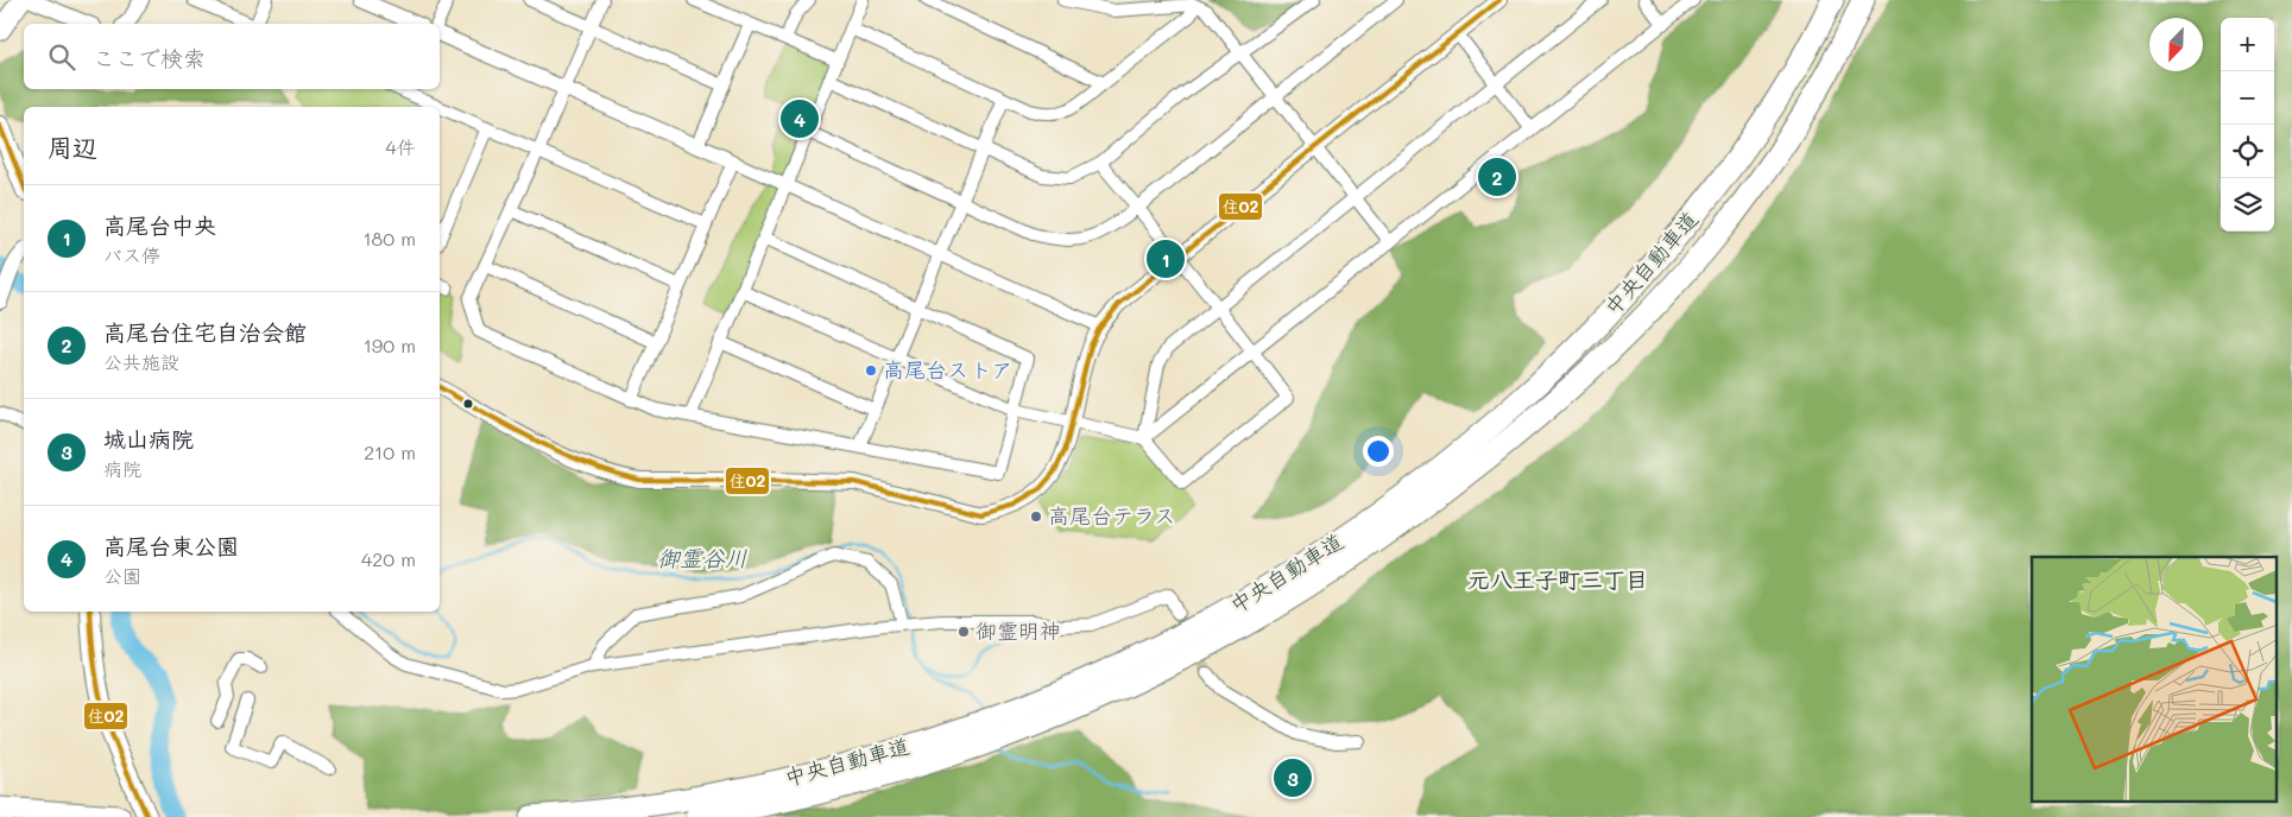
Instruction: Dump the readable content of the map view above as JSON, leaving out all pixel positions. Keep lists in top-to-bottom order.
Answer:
{
  "streets": {
    "highway": ["中央自動車道"]
  },
  "districts": ["元八王子町三丁目"],
  "water": ["御霊谷川"],
  "places": ["高尾台ストア", "高尾台テラス", "御霊明神"],
  "lines": ["transit line 住02"],
  "north": "bottom left",
  "page": {
    "map_buttons": ["+", "−"],
    "search": "ここで検索",
    "pins": [
      "4",
      "2",
      "1",
      "3"
    ],
    "heading": ["周辺", "4件"],
    "list": [
      {
        "mark": "1",
        "name": "高尾台中央",
        "note": "バス停",
        "value": "180 m"
      },
      {
        "mark": "2",
        "name": "高尾台住宅自治会館",
        "note": "公共施設",
        "value": "190 m"
      },
      {
        "mark": "3",
        "name": "城山病院",
        "note": "病院",
        "value": "210 m"
      },
      {
        "mark": "4",
        "name": "高尾台東公園",
        "note": "公園",
        "value": "420 m"
      }
    ]
  }
}
